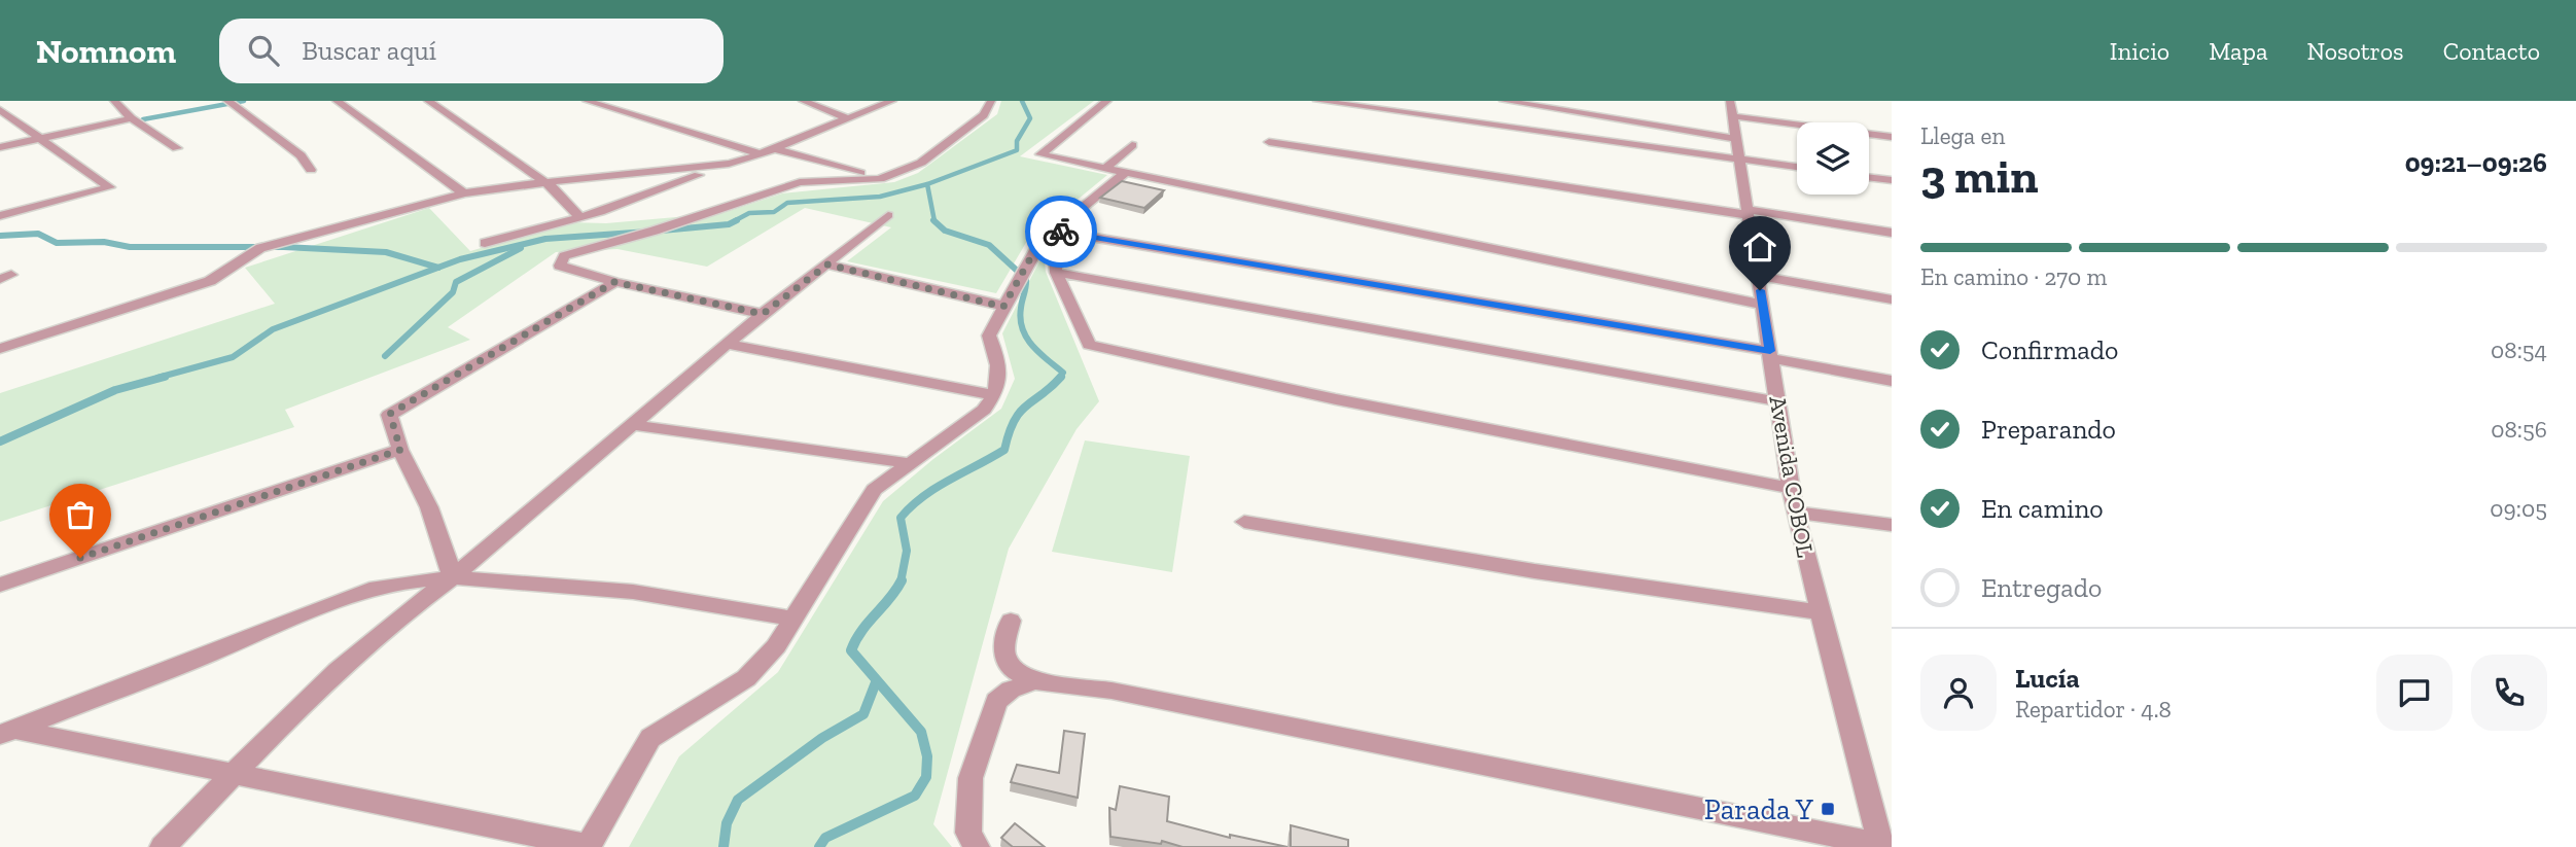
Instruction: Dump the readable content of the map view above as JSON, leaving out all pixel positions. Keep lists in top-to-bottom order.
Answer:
{
  "streets": {
    "street": ["Avenida COBOL"]
  },
  "places": {
    "transit": ["Parada Y"]
  },
  "page": {
    "header": "Nomnom",
    "search": "Buscar aquí",
    "nav": [
      "Inicio",
      "Mapa",
      "Nosotros",
      "Contacto"
    ],
    "heading": ["3 min", "Llega en", "09:21–09:26"],
    "panel": ["Lucía", "Repartidor · 4.8"],
    "bar": "En camino · 270 m",
    "list": [
      ["Confirmado", "08:54"],
      ["Preparando", "08:56"],
      ["En camino", "09:05"],
      "Entregado"
    ]
  }
}
